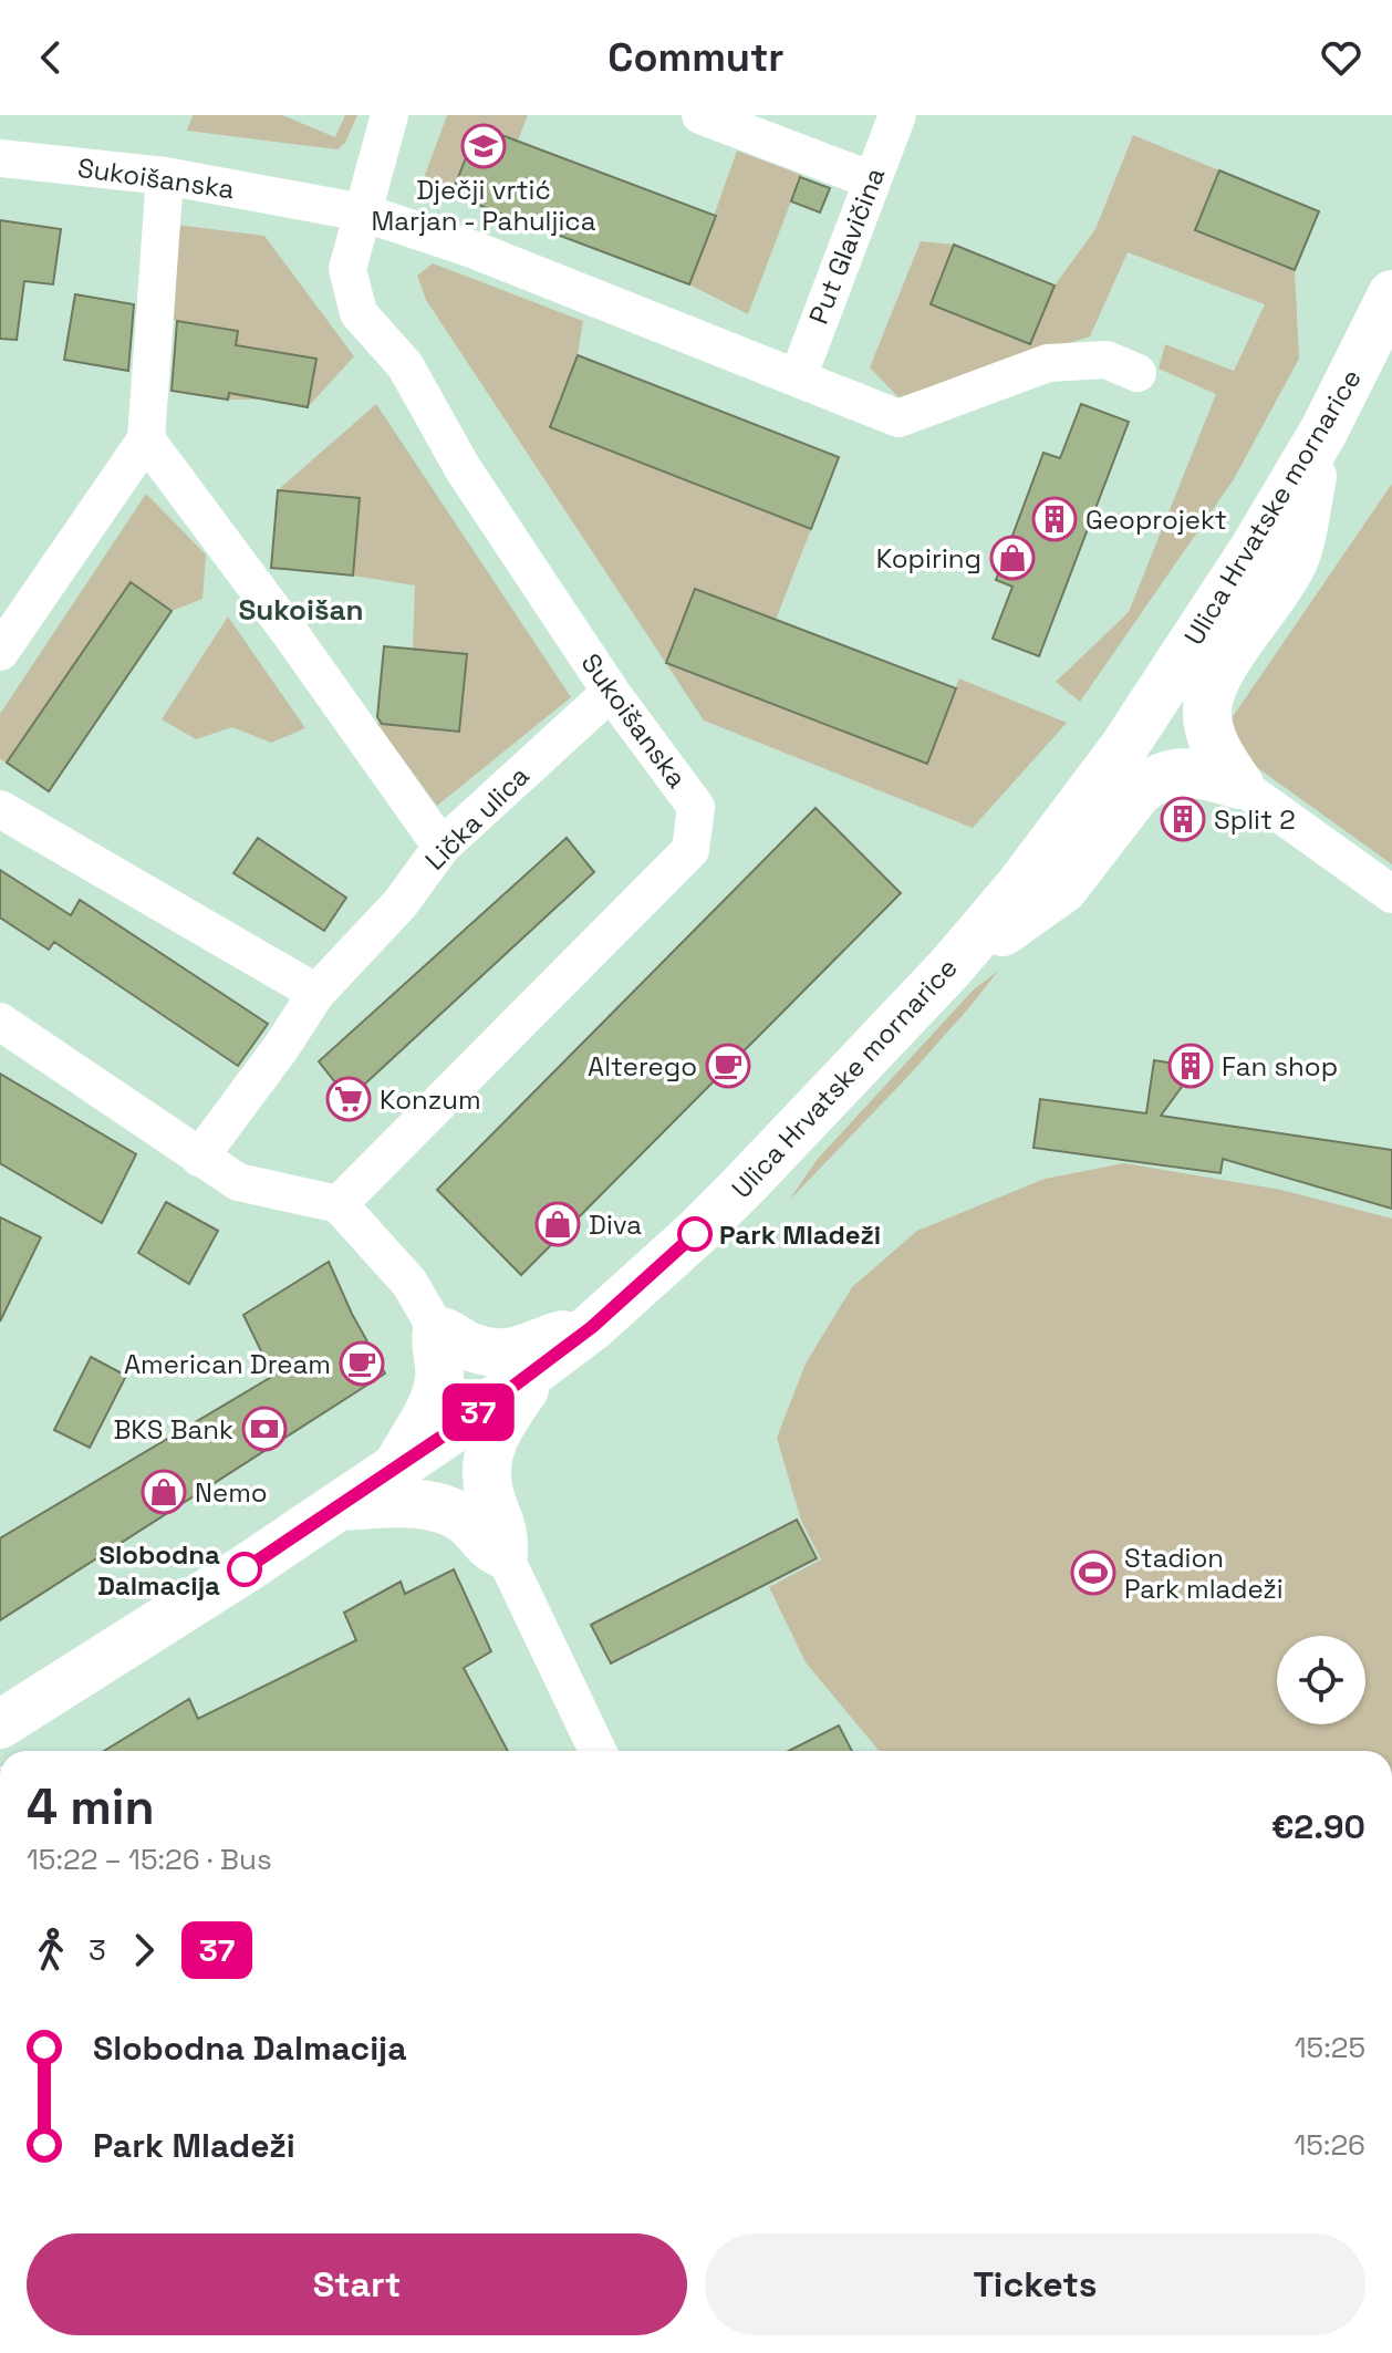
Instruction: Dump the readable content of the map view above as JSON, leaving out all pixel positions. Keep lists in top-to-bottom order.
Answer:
{
  "streets": {
    "main road": ["Ulica Hrvatske mornarice"],
    "street": ["Sukoišanska", "Put Glavičina", "Lička ulica"]
  },
  "crossings": [
    ["Sukoišanska", "Put Glavičina"],
    ["Sukoišanska", "Lička ulica"]
  ],
  "districts": ["Sukoišan"],
  "places": {
    "school or university": ["Dječji vrtić Marjan - Pahuljica"],
    "building": ["Geoprojekt", "Split 2", "Fan shop"],
    "shop": ["Kopiring", "Diva", "Nemo"],
    "cafe": ["Alterego", "American Dream"],
    "supermarket": ["Konzum"],
    "other": ["Park Mladeži", "Slobodna Dalmacija"],
    "bank": ["BKS Bank"],
    "sports": ["Stadion Park mladeži"]
  },
  "lines": ["bus line 37"],
  "page": {
    "header": "Commutr",
    "on_map": "37",
    "heading": ["4 min", "15:22 – 15:26 · Bus", "€2.90"],
    "legs": ["3", "37"],
    "list": [
      {
        "name": "Slobodna Dalmacija",
        "value": "15:25"
      },
      {
        "name": "Park Mladeži",
        "value": "15:26"
      }
    ],
    "buttons": ["Start", "Tickets"]
  }
}
